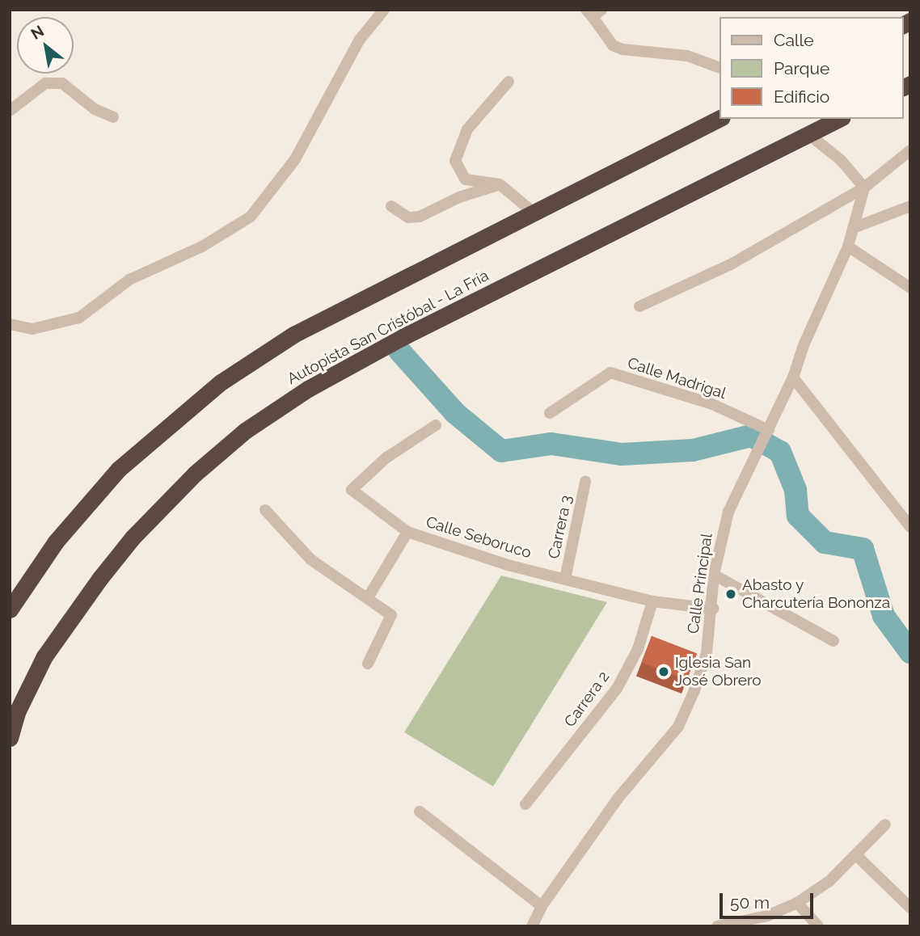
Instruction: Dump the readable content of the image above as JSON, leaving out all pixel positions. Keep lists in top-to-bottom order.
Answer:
{
  "streets": {
    "highway": ["Autopista San Cristóbal - La Fría"],
    "street": [
      "Calle Madrigal",
      "Carrera 3",
      "Calle Seboruco",
      "Calle Principal",
      "Carrera 2"
    ]
  },
  "crossings": [
    ["Calle Madrigal", "Calle Principal"],
    ["Carrera 3", "Calle Seboruco"],
    ["Calle Seboruco", "Calle Principal"],
    ["Calle Seboruco", "Carrera 2"]
  ],
  "places": ["Abasto y Charcutería Bononza", "Iglesia San José Obrero"],
  "legend": ["Calle", "Parque", "Edificio"],
  "scale_bar": "50 m",
  "north": "top left"
}
